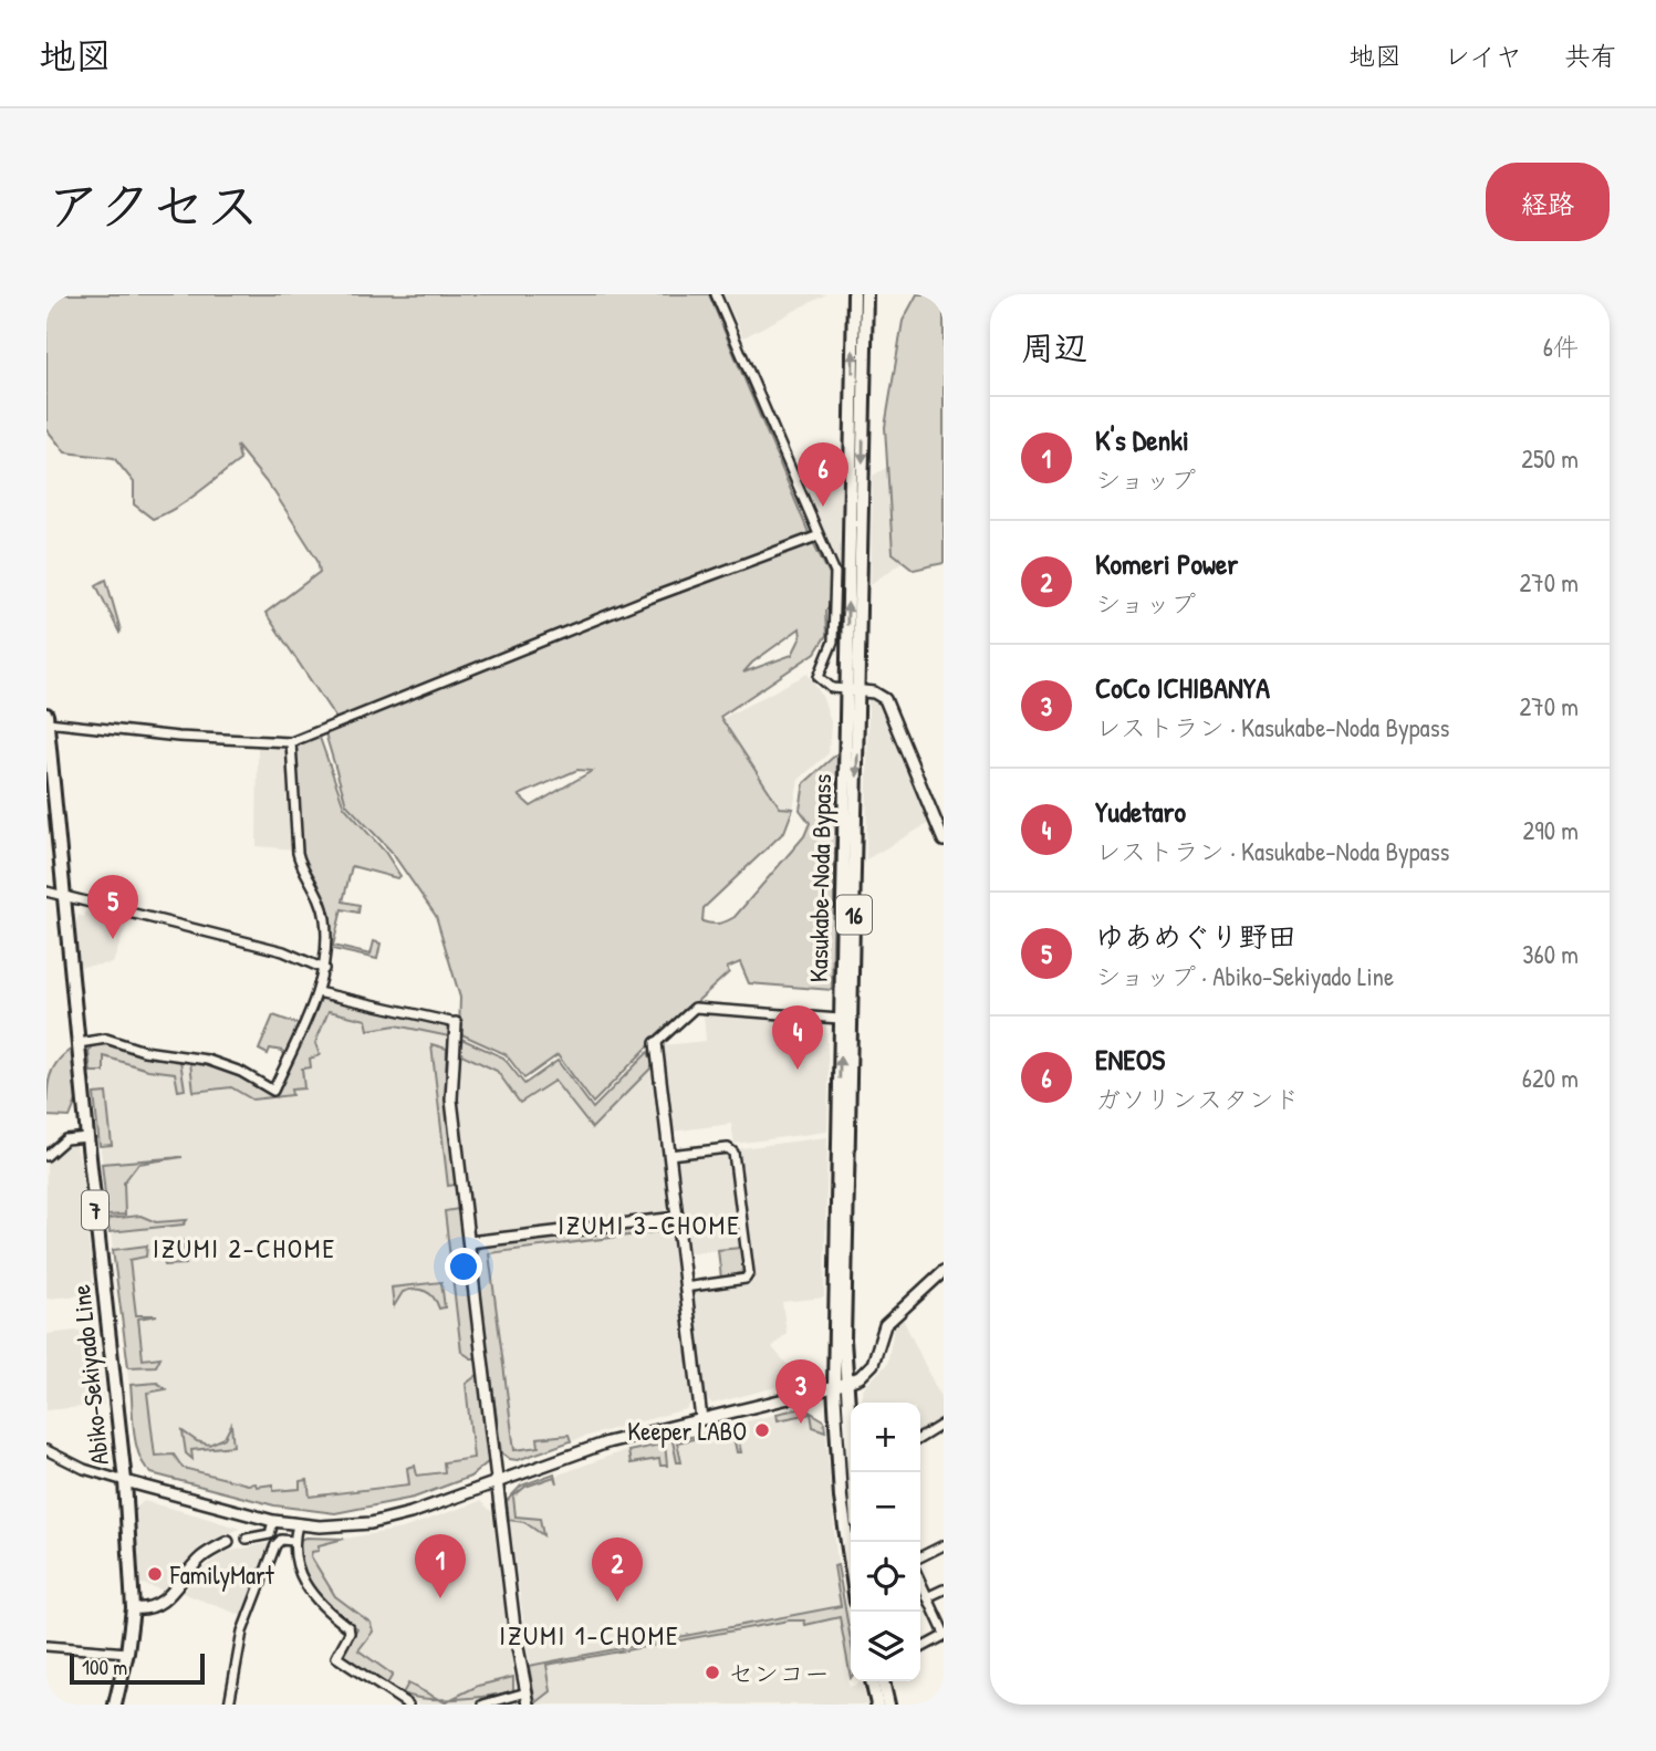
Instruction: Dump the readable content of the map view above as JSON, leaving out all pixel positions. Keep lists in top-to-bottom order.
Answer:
{
  "streets": {
    "main road": [
      "Kasukabe-Noda Bypass",
      "16",
      "7",
      "Abiko-Sekiyado Line"
    ]
  },
  "districts": ["IZUMI 3-CHOME", "IZUMI 2-CHOME", "IZUMI 1-CHOME"],
  "places": ["Keeper LABO", "FamilyMart", "センコー"],
  "scale_bar": "100 m",
  "page": {
    "header": "地図",
    "nav": ["地図", "レイヤ", "共有"],
    "title": "アクセス",
    "buttons": "経路",
    "heading": ["周辺", "6件"],
    "list": [
      {
        "mark": "1",
        "name": "K's Denki",
        "note": "ショップ",
        "value": "250 m"
      },
      {
        "mark": "2",
        "name": "Komeri Power",
        "note": "ショップ",
        "value": "270 m"
      },
      {
        "mark": "3",
        "name": "CoCo ICHIBANYA",
        "note": "レストラン · Kasukabe-Noda Bypass",
        "value": "270 m"
      },
      {
        "mark": "4",
        "name": "Yudetaro",
        "note": "レストラン · Kasukabe-Noda Bypass",
        "value": "290 m"
      },
      {
        "mark": "5",
        "name": "ゆあめぐり野田",
        "note": "ショップ · Abiko-Sekiyado Line",
        "value": "360 m"
      },
      {
        "mark": "6",
        "name": "ENEOS",
        "note": "ガソリンスタンド",
        "value": "620 m"
      }
    ],
    "pins": [
      "6",
      "5",
      "4",
      "3",
      "1",
      "2"
    ],
    "map_buttons": ["+", "−"],
    "scale": "100 m"
  }
}
